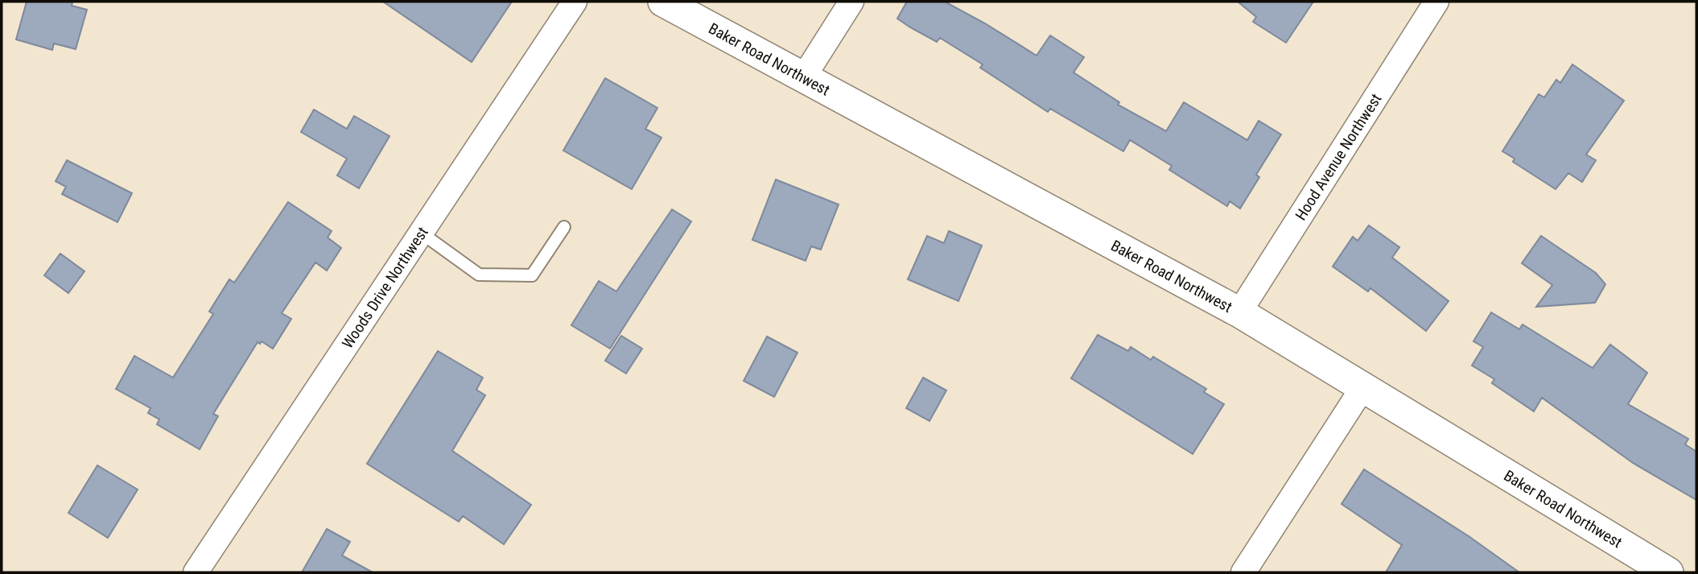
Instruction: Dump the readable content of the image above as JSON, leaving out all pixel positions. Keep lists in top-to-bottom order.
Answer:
{
  "streets": {
    "street": ["Baker Road Northwest", "Hood Avenue Northwest", "Woods Drive Northwest"]
  },
  "crossings": [
    ["Baker Road Northwest", "Hood Avenue Northwest"]
  ]
}
